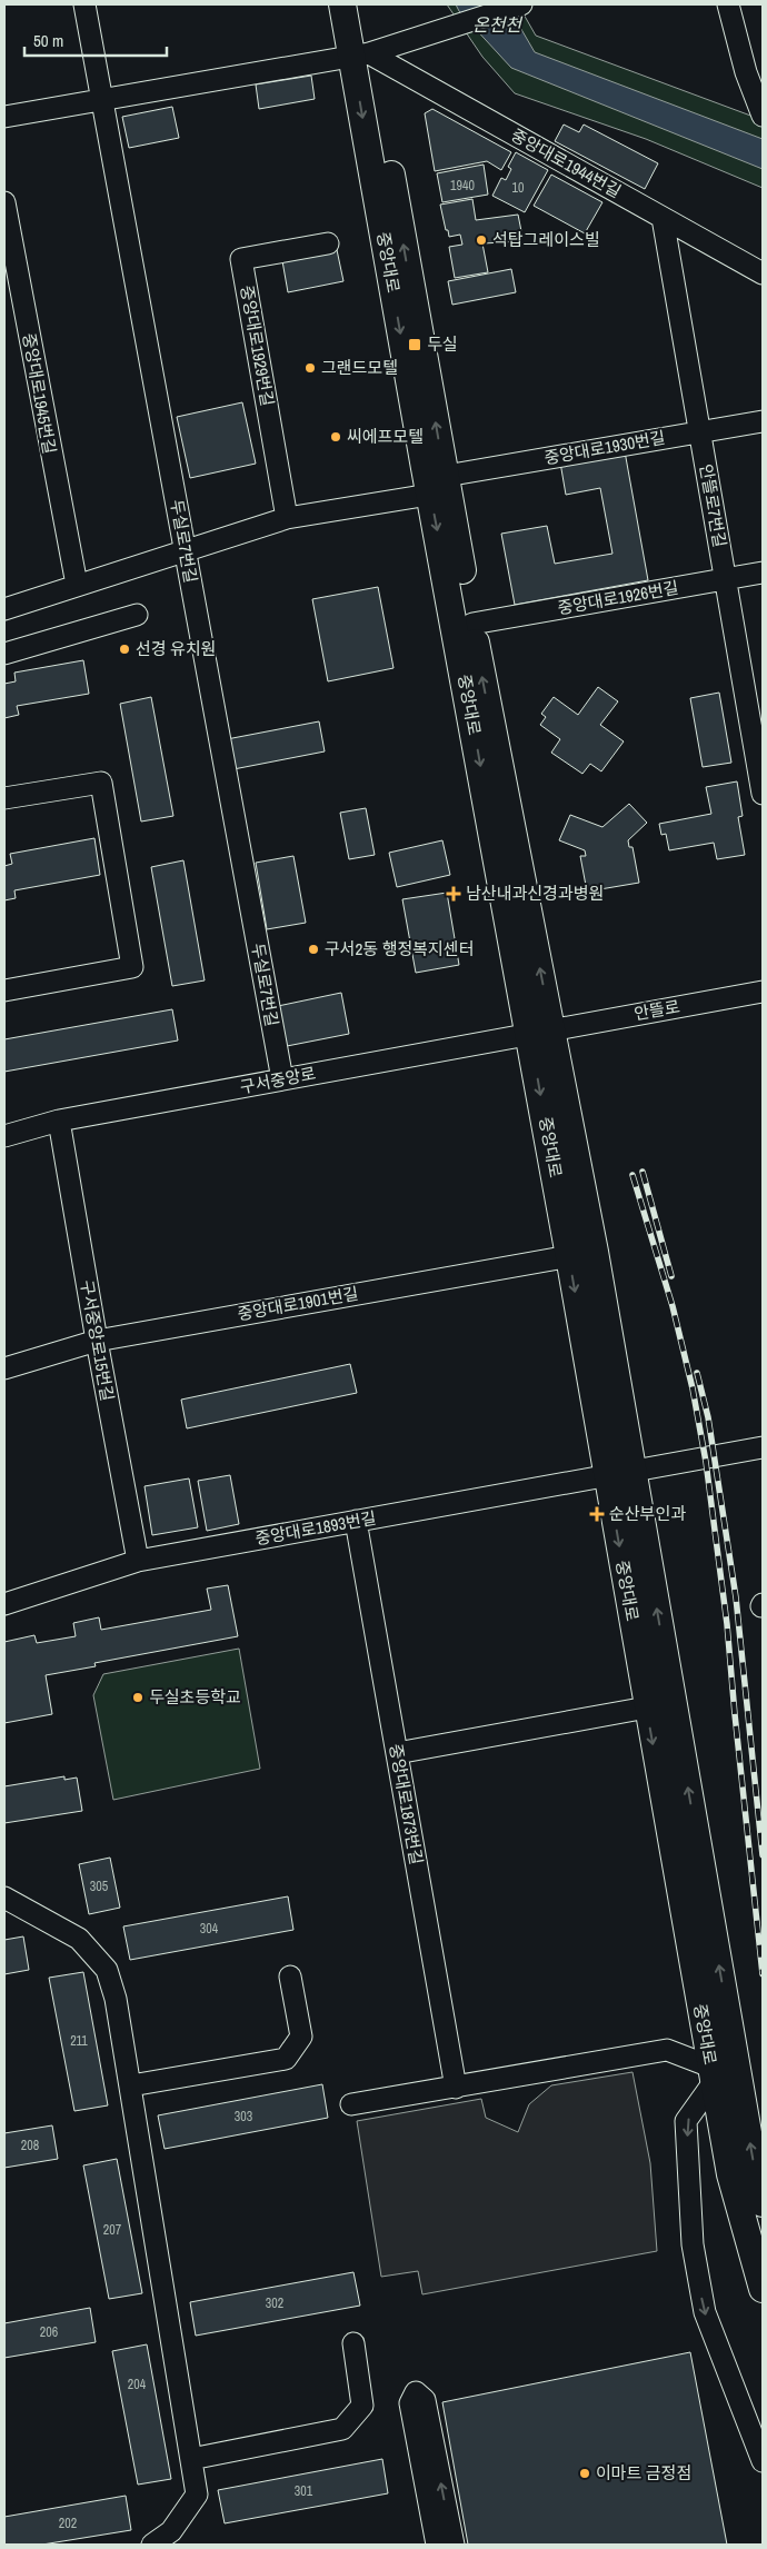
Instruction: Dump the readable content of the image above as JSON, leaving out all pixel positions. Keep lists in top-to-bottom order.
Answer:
{
  "streets": {
    "main road": ["중앙대로"],
    "street": [
      "중앙대로1944번길",
      "중앙대로1929번길",
      "중앙대로1945번길",
      "중앙대로1930번길",
      "안뜰로7번길",
      "두실로7번길",
      "중앙대로1926번길",
      "안뜰로",
      "구서중앙로",
      "중앙대로1901번길",
      "구서중앙로15번길",
      "중앙대로1893번길",
      "중앙대로1873번길"
    ]
  },
  "crossings": [
    ["중앙대로1944번길", "중앙대로"],
    ["중앙대로1944번길", "안뜰로7번길"],
    ["중앙대로", "중앙대로1930번길"],
    ["중앙대로", "중앙대로1926번길"],
    ["중앙대로", "안뜰로"],
    ["중앙대로", "구서중앙로"],
    ["중앙대로", "중앙대로1901번길"],
    ["중앙대로", "중앙대로1893번길"],
    ["중앙대로1930번길", "안뜰로7번길"],
    ["안뜰로7번길", "중앙대로1926번길"],
    ["두실로7번길", "구서중앙로"],
    ["안뜰로", "구서중앙로"],
    ["구서중앙로", "구서중앙로15번길"],
    ["중앙대로1901번길", "구서중앙로15번길"],
    ["구서중앙로15번길", "중앙대로1893번길"],
    ["중앙대로1893번길", "중앙대로1873번길"]
  ],
  "water": ["온천천"],
  "places": {
    "other": [
      "석탑그레이스빌",
      "그랜드모텔",
      "씨에프모텔",
      "선경 유치원",
      "구서2동 행정복지센터",
      "두실초등학교",
      "이마트 금정점"
    ],
    "transit": ["두실"],
    "health": ["남산내과신경과병원", "순산부인과"]
  },
  "house_numbers": [
    "1940",
    "10",
    "305",
    "304",
    "211",
    "303",
    "208",
    "207",
    "302",
    "206",
    "204",
    "301",
    "202"
  ],
  "scale_bar": "50 m"
}
